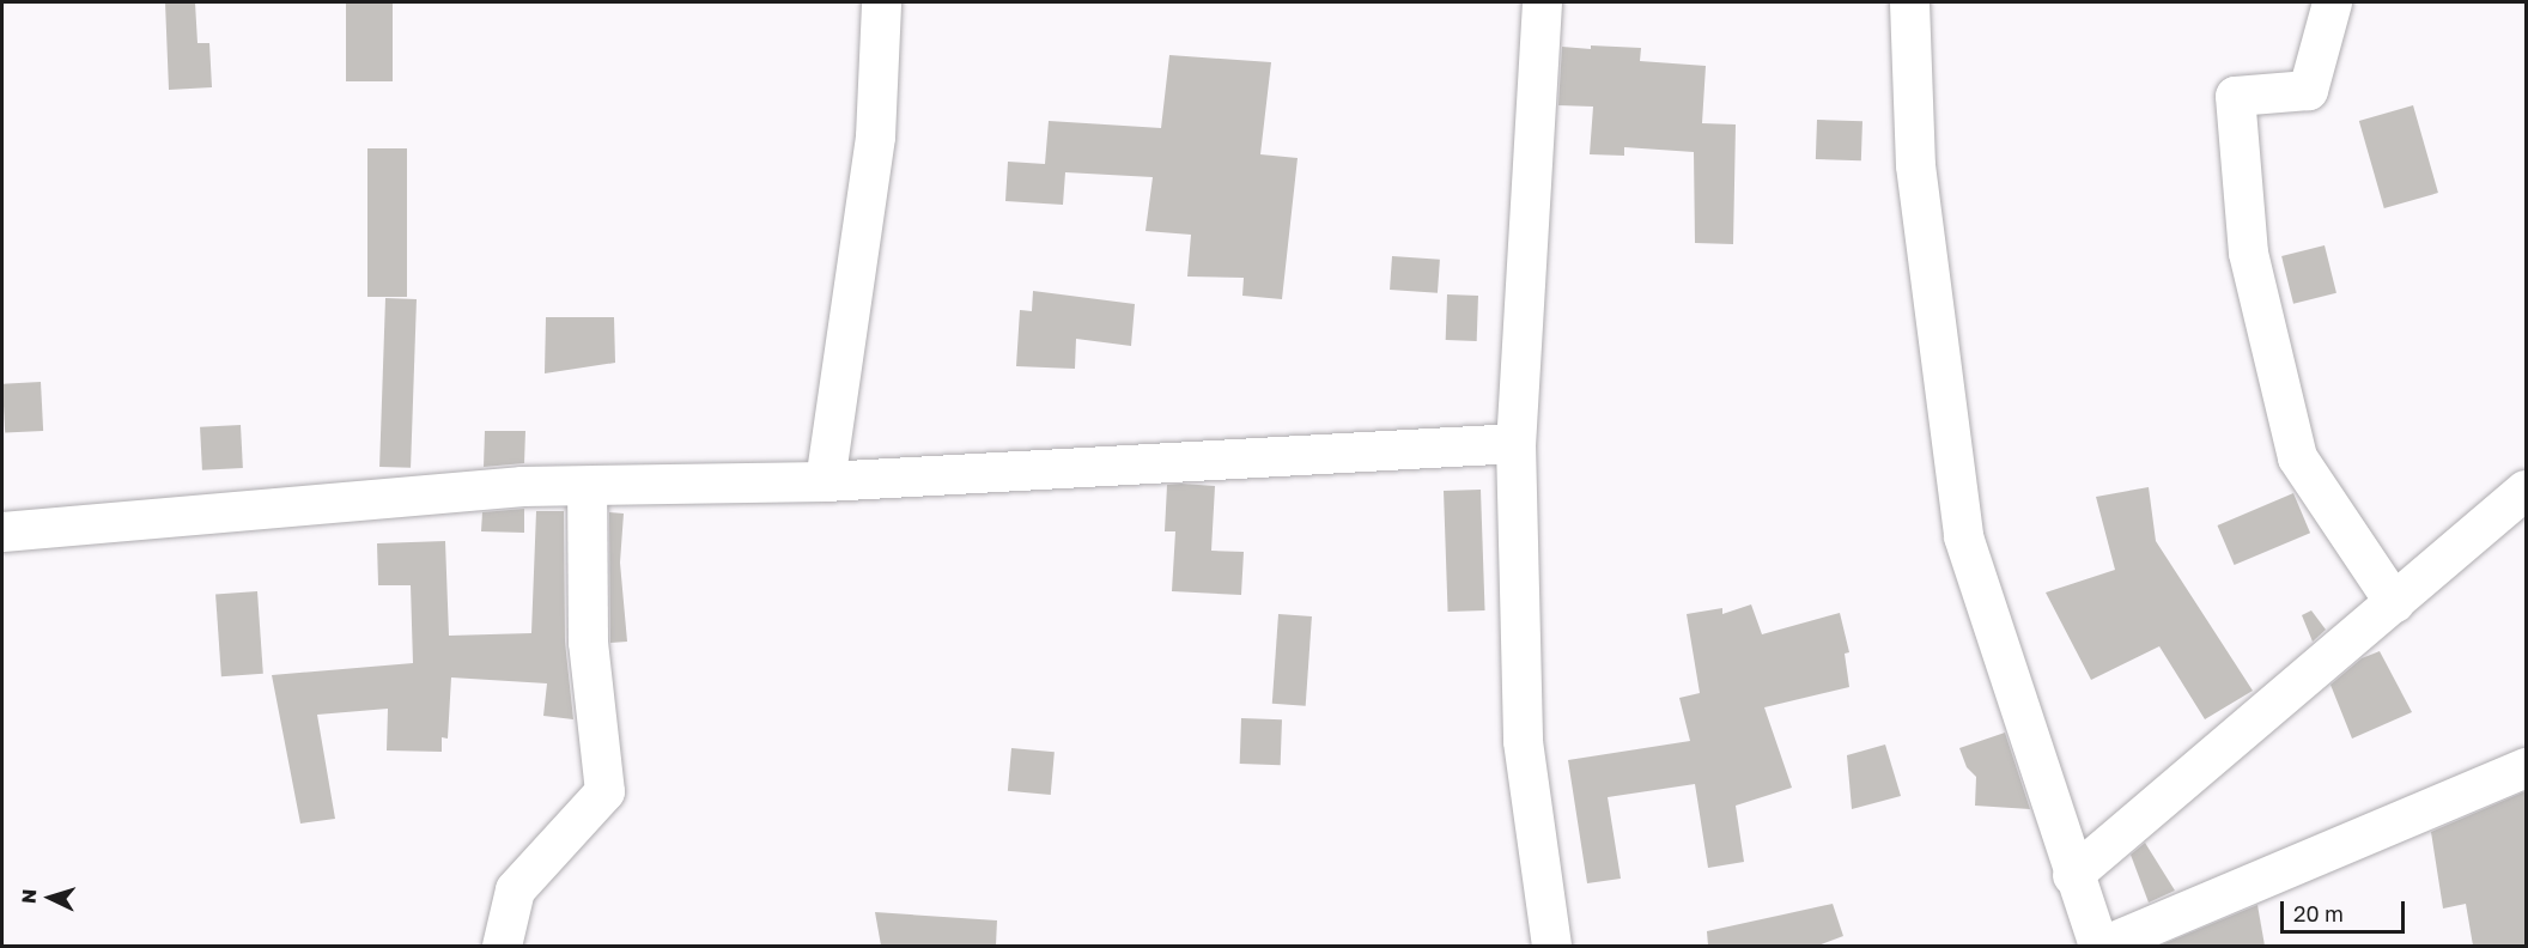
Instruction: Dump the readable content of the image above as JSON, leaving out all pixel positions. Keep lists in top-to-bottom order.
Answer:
{
  "scale_bar": "20 m",
  "north": "left"
}
